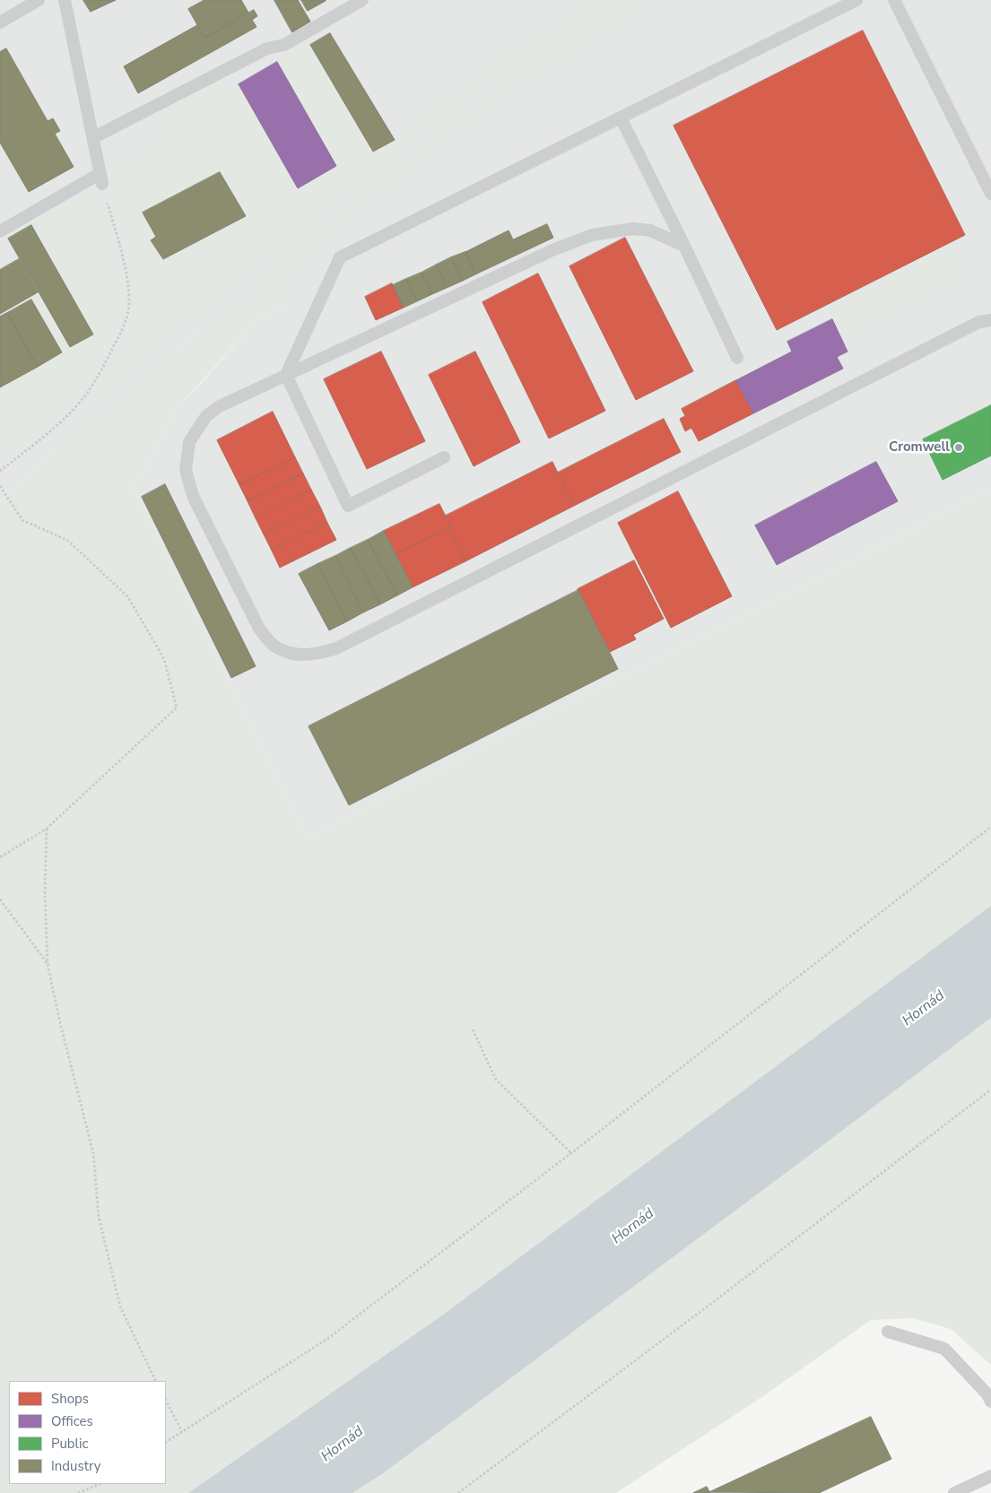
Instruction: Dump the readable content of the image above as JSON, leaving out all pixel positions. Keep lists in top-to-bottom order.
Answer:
{
  "water": ["Hornád"],
  "places": ["Cromwell"],
  "legend": [
    "Shops",
    "Offices",
    "Public",
    "Industry"
  ]
}
